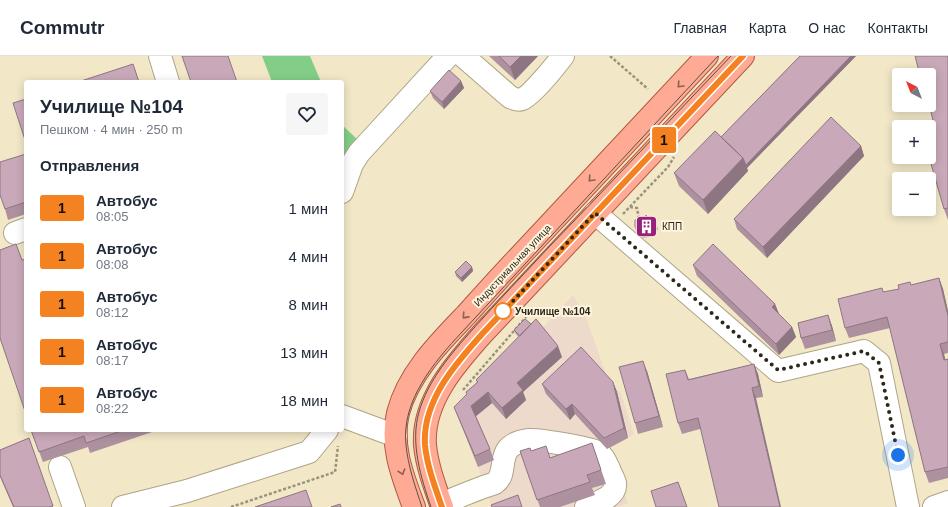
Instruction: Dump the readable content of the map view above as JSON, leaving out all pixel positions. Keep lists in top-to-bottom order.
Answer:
{
  "streets": {
    "main road": ["Индустриальная улица"]
  },
  "places": {
    "building": ["КПП"],
    "other": ["Училище №104"]
  },
  "lines": ["bus line 1"],
  "north": "top left",
  "page": {
    "header": "Commutr",
    "nav": [
      "Главная",
      "Карта",
      "О нас",
      "Контакты"
    ],
    "on_map": "1",
    "map_buttons": ["+", "−"],
    "heading": [
      ["Училище №104", "Пешком · 4 мин · 250 m"],
      "Отправления"
    ],
    "list": [
      {
        "mark": "1",
        "name": "Автобус",
        "note": "08:05",
        "value": "1 мин"
      },
      {
        "mark": "1",
        "name": "Автобус",
        "note": "08:08",
        "value": "4 мин"
      },
      {
        "mark": "1",
        "name": "Автобус",
        "note": "08:12",
        "value": "8 мин"
      },
      {
        "mark": "1",
        "name": "Автобус",
        "note": "08:17",
        "value": "13 мин"
      },
      {
        "mark": "1",
        "name": "Автобус",
        "note": "08:22",
        "value": "18 мин"
      }
    ]
  }
}
